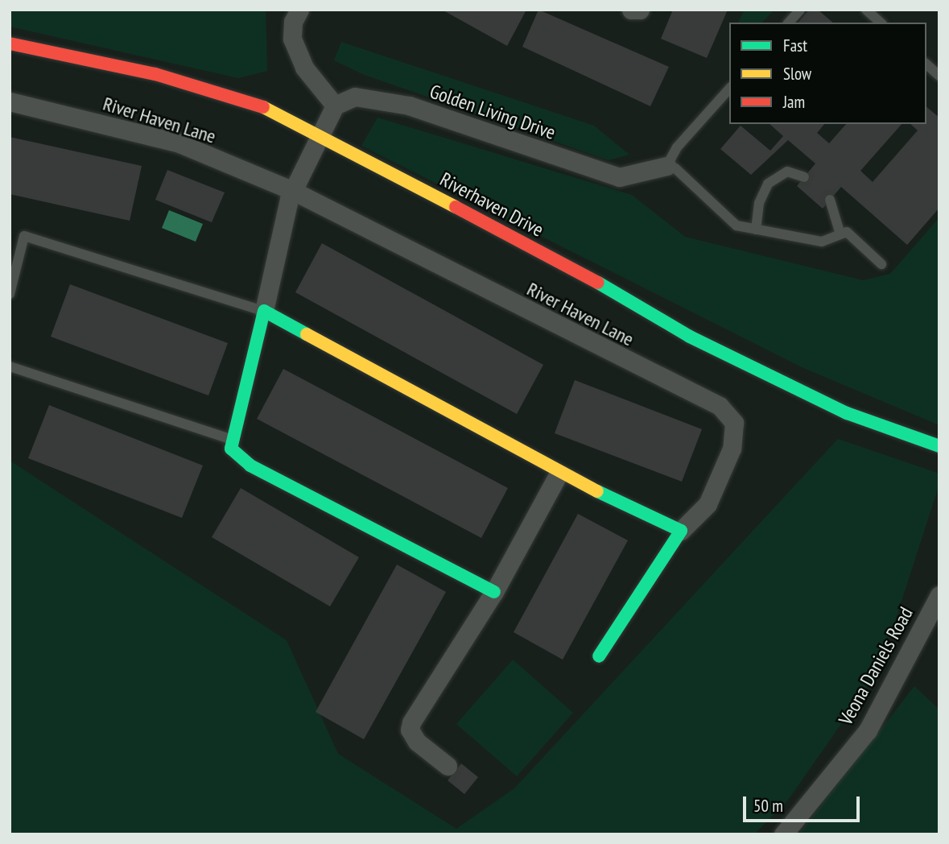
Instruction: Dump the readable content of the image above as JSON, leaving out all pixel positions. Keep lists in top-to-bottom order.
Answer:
{
  "streets": {
    "street": [
      "Golden Living Drive",
      "River Haven Lane",
      "Riverhaven Drive",
      "Veona Daniels Road"
    ]
  },
  "legend": ["Fast", "Slow", "Jam"],
  "scale_bar": "50 m"
}
